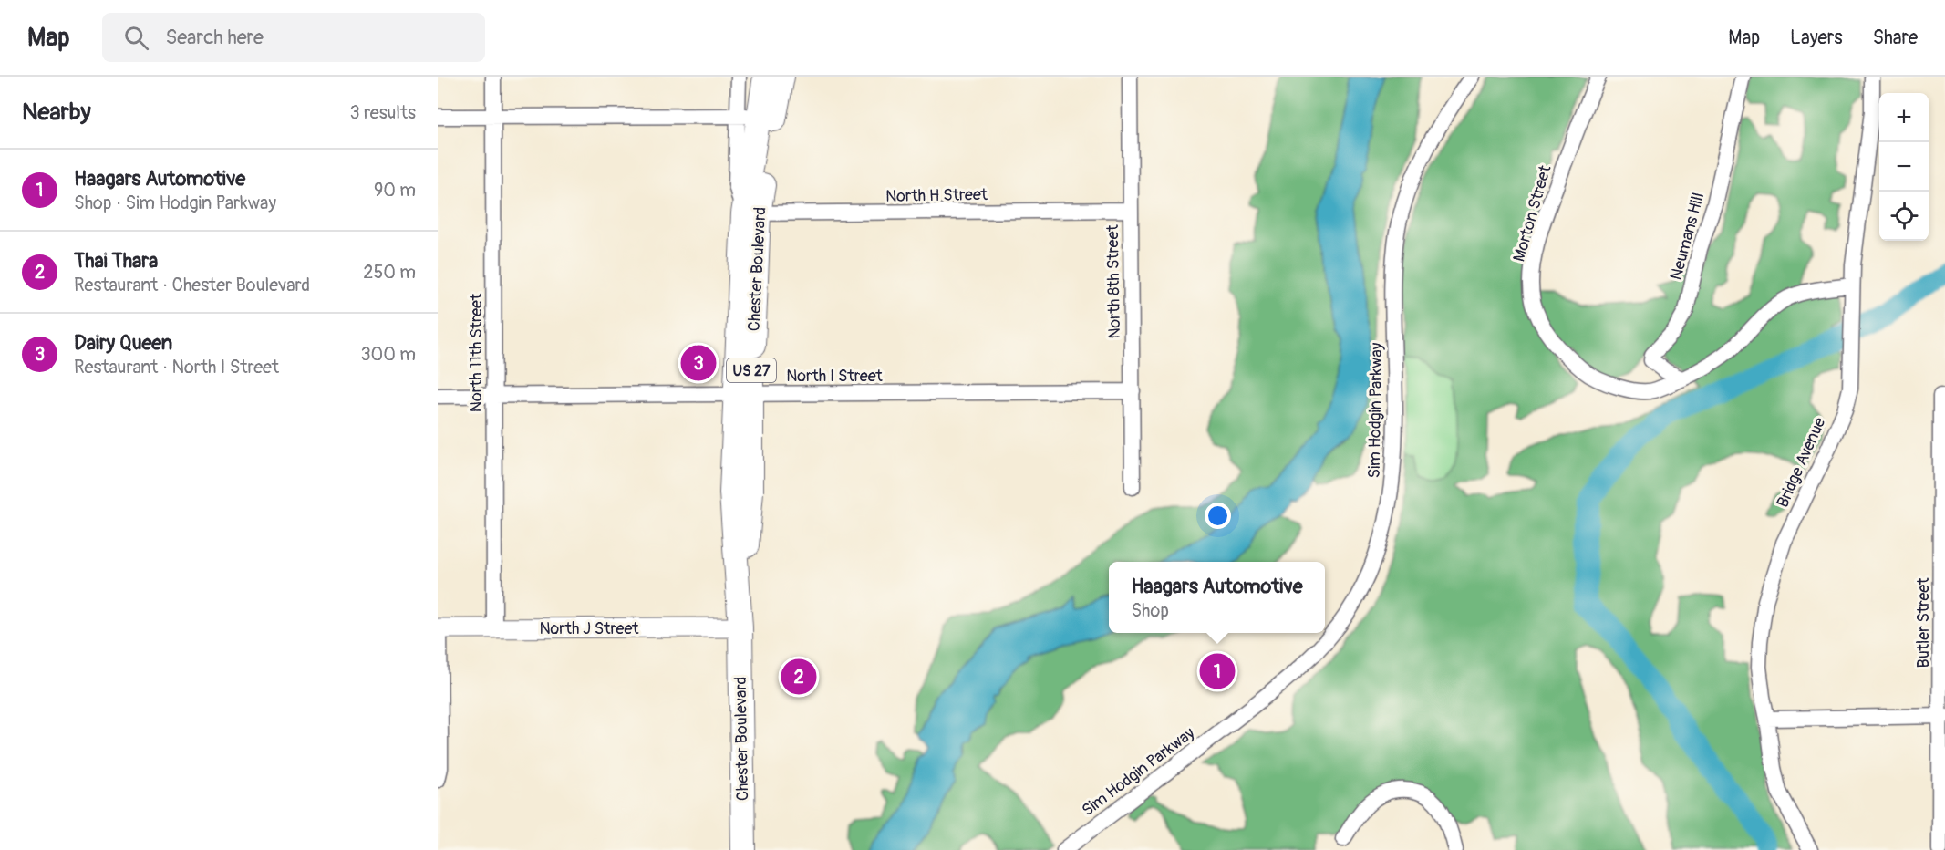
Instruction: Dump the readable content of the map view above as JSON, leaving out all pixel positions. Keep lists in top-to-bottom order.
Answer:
{
  "streets": {
    "highway": ["Chester Boulevard", "US 27"],
    "main road": ["North J Street"],
    "street": [
      "North H Street",
      "Morton Street",
      "Neumans Hill",
      "North 8th Street",
      "North 11th Street",
      "North I Street",
      "Sim Hodgin Parkway",
      "Bridge Avenue",
      "Butler Street"
    ]
  },
  "crossings": [
    ["North H Street", "Chester Boulevard"],
    ["North H Street", "North 8th Street"],
    ["Morton Street", "Neumans Hill"],
    ["Morton Street", "Bridge Avenue"],
    ["Chester Boulevard", "North I Street"],
    ["Chester Boulevard", "North J Street"],
    ["North 8th Street", "North I Street"],
    ["North 11th Street", "North I Street"],
    ["North 11th Street", "North J Street"]
  ],
  "page": {
    "header": "Map",
    "search": "Search here",
    "nav": ["Map", "Layers", "Share"],
    "heading": ["Nearby", "3 results"],
    "map_buttons": ["+", "−"],
    "list": [
      {
        "mark": "1",
        "name": "Haagars Automotive",
        "note": "Shop · Sim Hodgin Parkway",
        "value": "90 m"
      },
      {
        "mark": "2",
        "name": "Thai Thara",
        "note": "Restaurant · Chester Boulevard",
        "value": "250 m"
      },
      {
        "mark": "3",
        "name": "Dairy Queen",
        "note": "Restaurant · North I Street",
        "value": "300 m"
      }
    ],
    "pins": ["3", "1", "2"],
    "popup": ["Haagars Automotive", "Shop"]
  }
}
